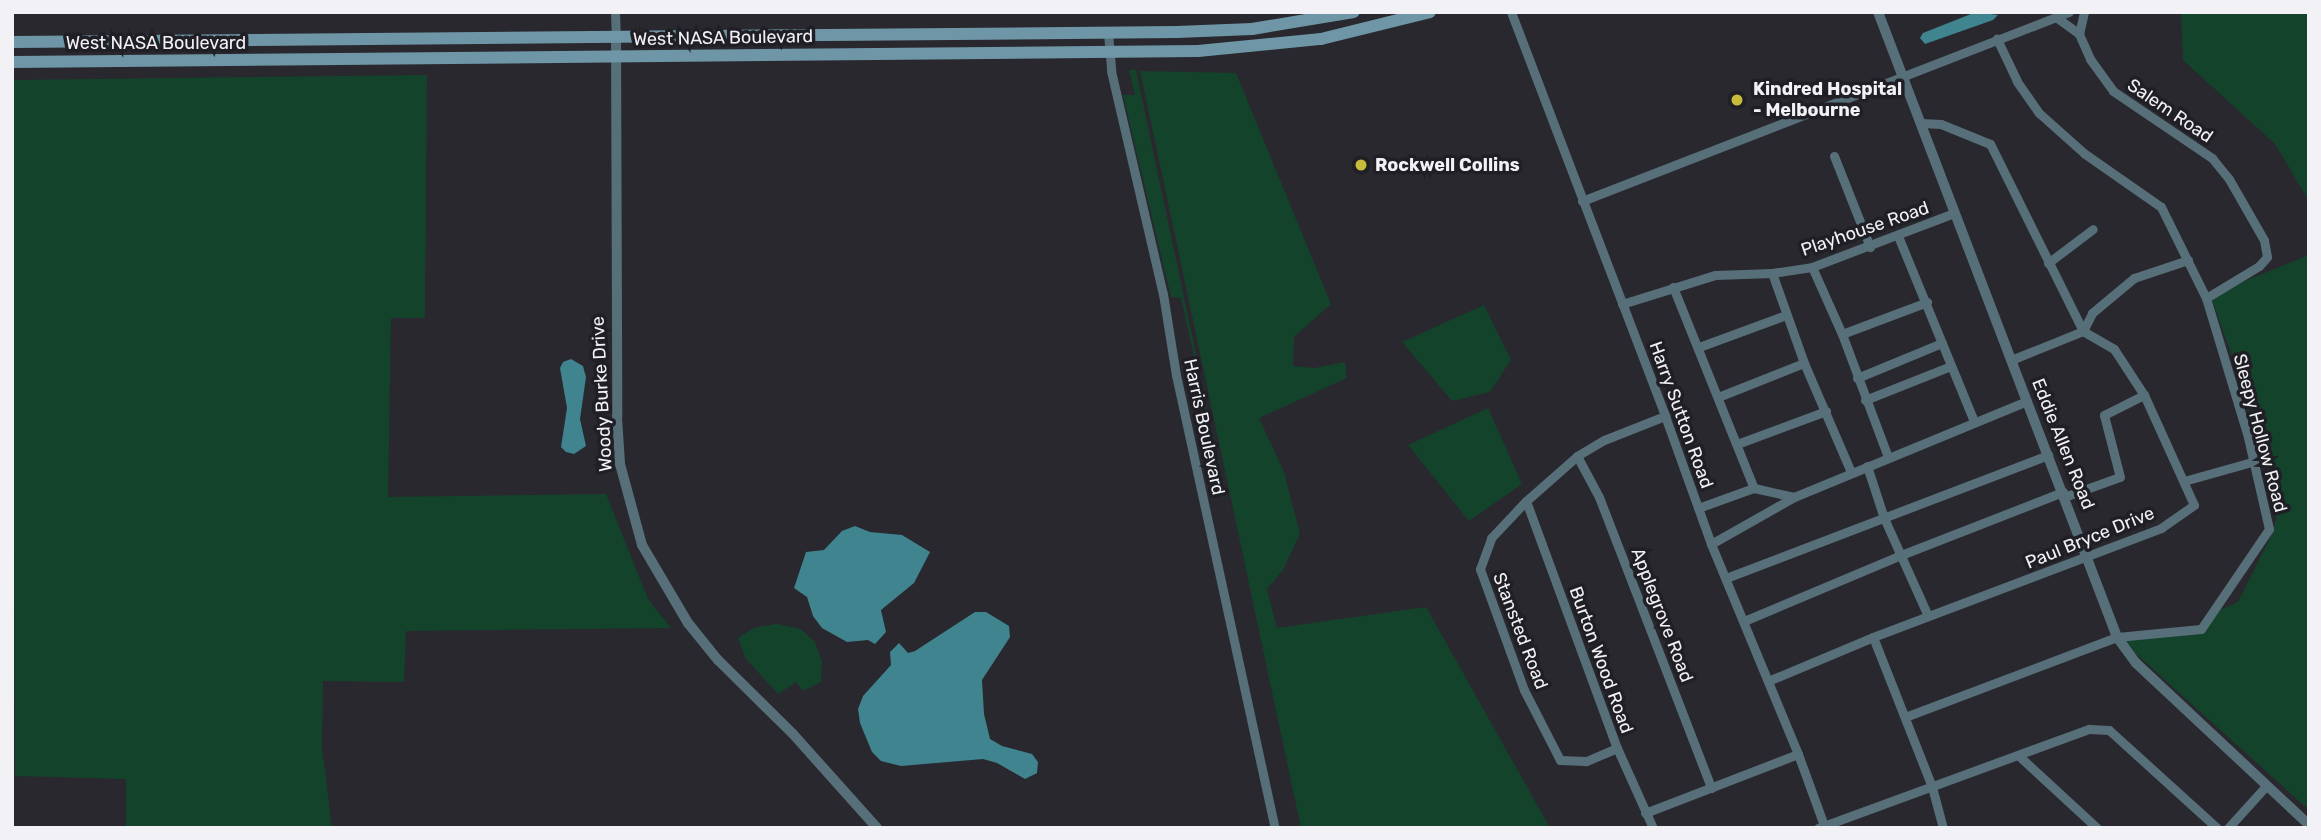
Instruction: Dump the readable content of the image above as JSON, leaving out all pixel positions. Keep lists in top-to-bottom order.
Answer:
{
  "streets": {
    "main road": ["West NASA Boulevard"],
    "street": [
      "Salem Road",
      "Playhouse Road",
      "Woody Burke Drive",
      "Harry Sutton Road",
      "Harris Boulevard",
      "Sleepy Hollow Road",
      "Eddie Allen Road",
      "Paul Bryce Drive",
      "Applegrove Road",
      "Stansted Road",
      "Burton Wood Road"
    ]
  },
  "crossings": [
    ["West NASA Boulevard", "Woody Burke Drive"],
    ["West NASA Boulevard", "Harris Boulevard"],
    ["Salem Road", "Sleepy Hollow Road"],
    ["Playhouse Road", "Harry Sutton Road"],
    ["Playhouse Road", "Eddie Allen Road"],
    ["Harry Sutton Road", "Paul Bryce Drive"],
    ["Harry Sutton Road", "Stansted Road"],
    ["Sleepy Hollow Road", "Eddie Allen Road"],
    ["Eddie Allen Road", "Paul Bryce Drive"],
    ["Applegrove Road", "Stansted Road"],
    ["Stansted Road", "Burton Wood Road"]
  ],
  "places": ["Kindred Hospital - Melbourne", "Rockwell Collins"]
}
